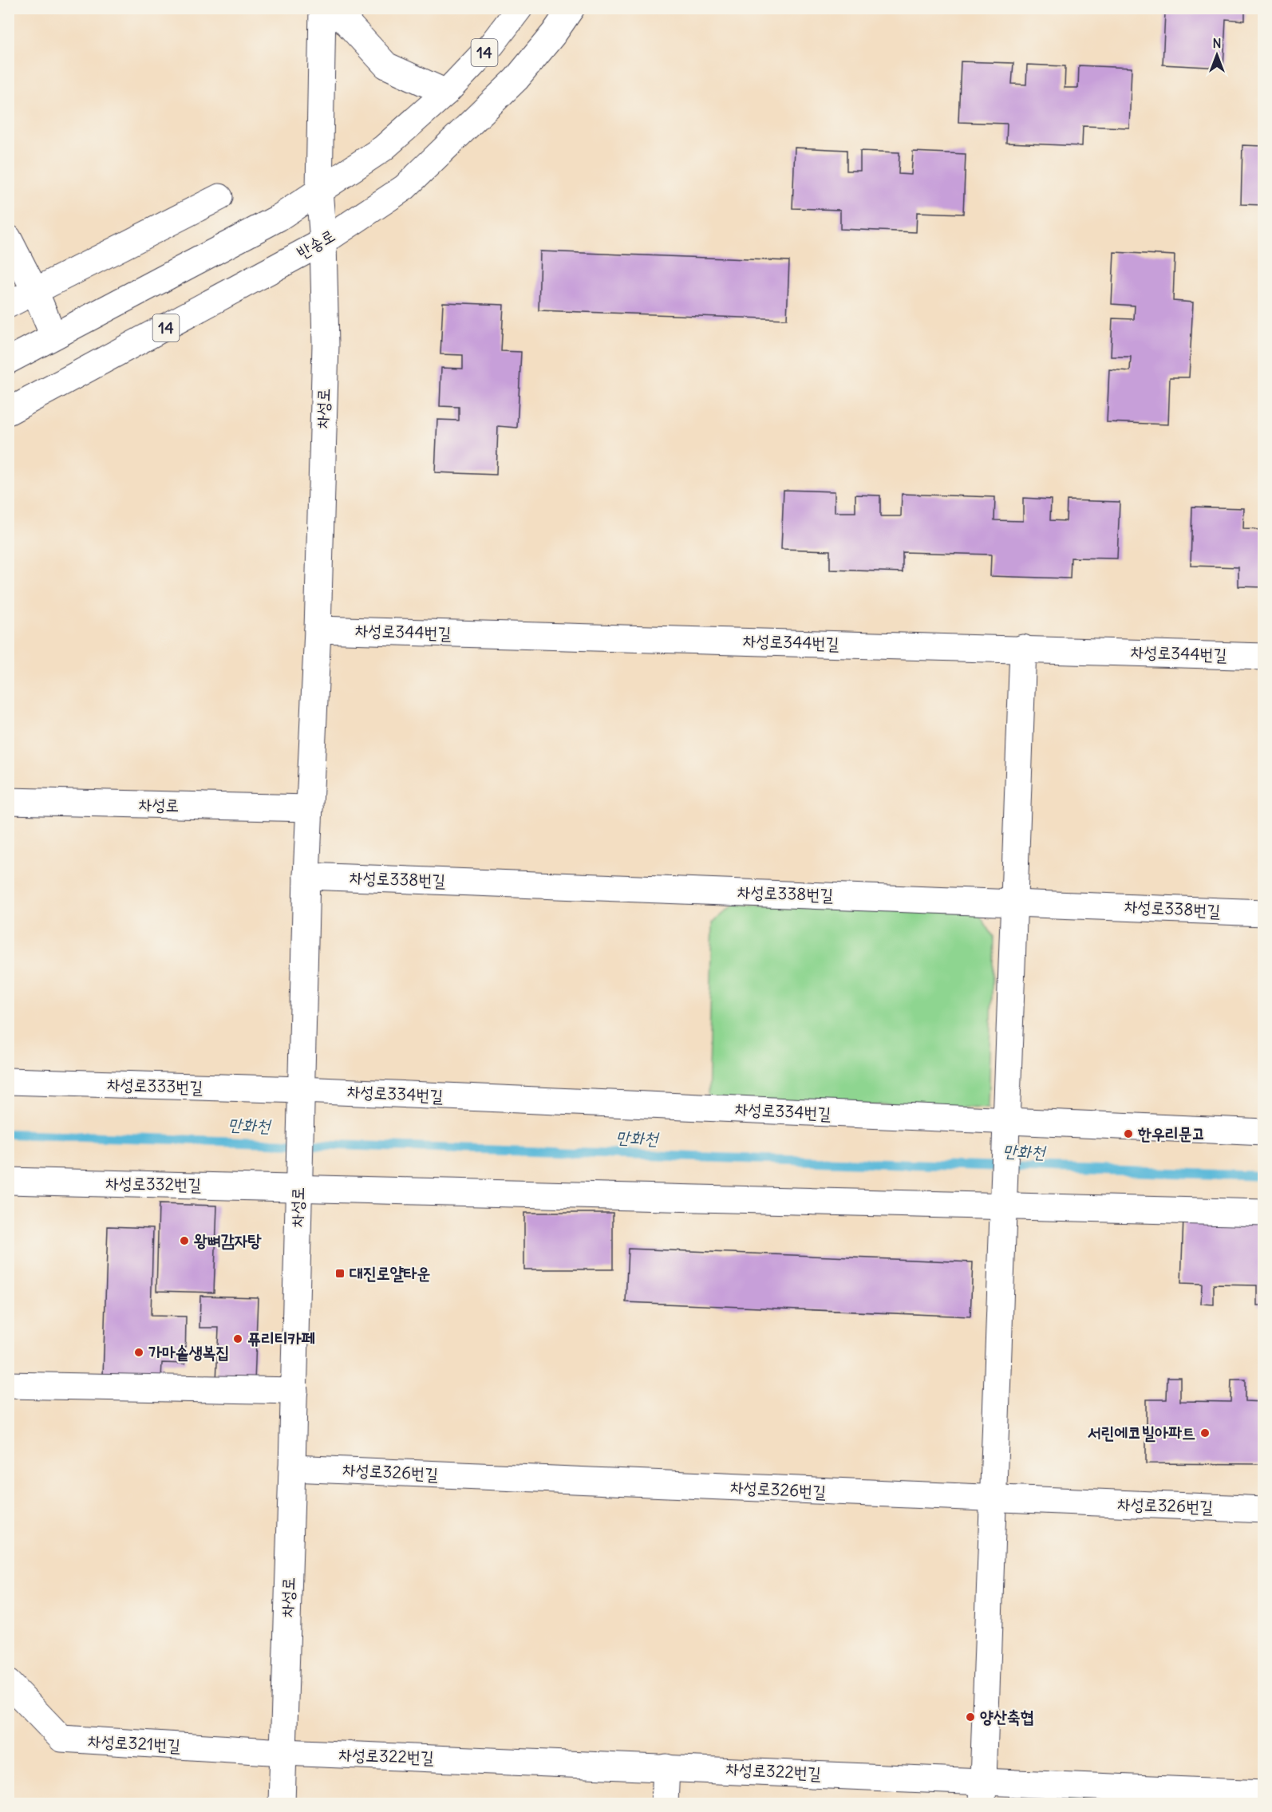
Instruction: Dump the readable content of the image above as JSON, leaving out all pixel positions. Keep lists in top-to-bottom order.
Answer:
{
  "streets": {
    "street": [
      "14",
      "반송로",
      "차성로",
      "차성로344번길",
      "차성로338번길",
      "차성로333번길",
      "차성로334번길",
      "차성로332번길",
      "차성로326번길",
      "차성로321번길",
      "차성로322번길"
    ]
  },
  "crossings": [
    ["14", "차성로"],
    ["반송로", "차성로"],
    ["차성로", "차성로344번길"],
    ["차성로", "차성로338번길"],
    ["차성로", "차성로333번길"],
    ["차성로", "차성로334번길"],
    ["차성로", "차성로332번길"],
    ["차성로", "차성로326번길"],
    ["차성로", "차성로321번길"],
    ["차성로", "차성로322번길"],
    ["차성로333번길", "차성로334번길"],
    ["차성로321번길", "차성로322번길"]
  ],
  "water": ["만화천"],
  "places": {
    "other": [
      "한우리문고",
      "왕뼈감자탕",
      "퓨리티카페",
      "가마솥생복집",
      "서린에코빌아파트",
      "양산축협"
    ],
    "transit": ["대진로얄타운"]
  },
  "north": "top"
}
